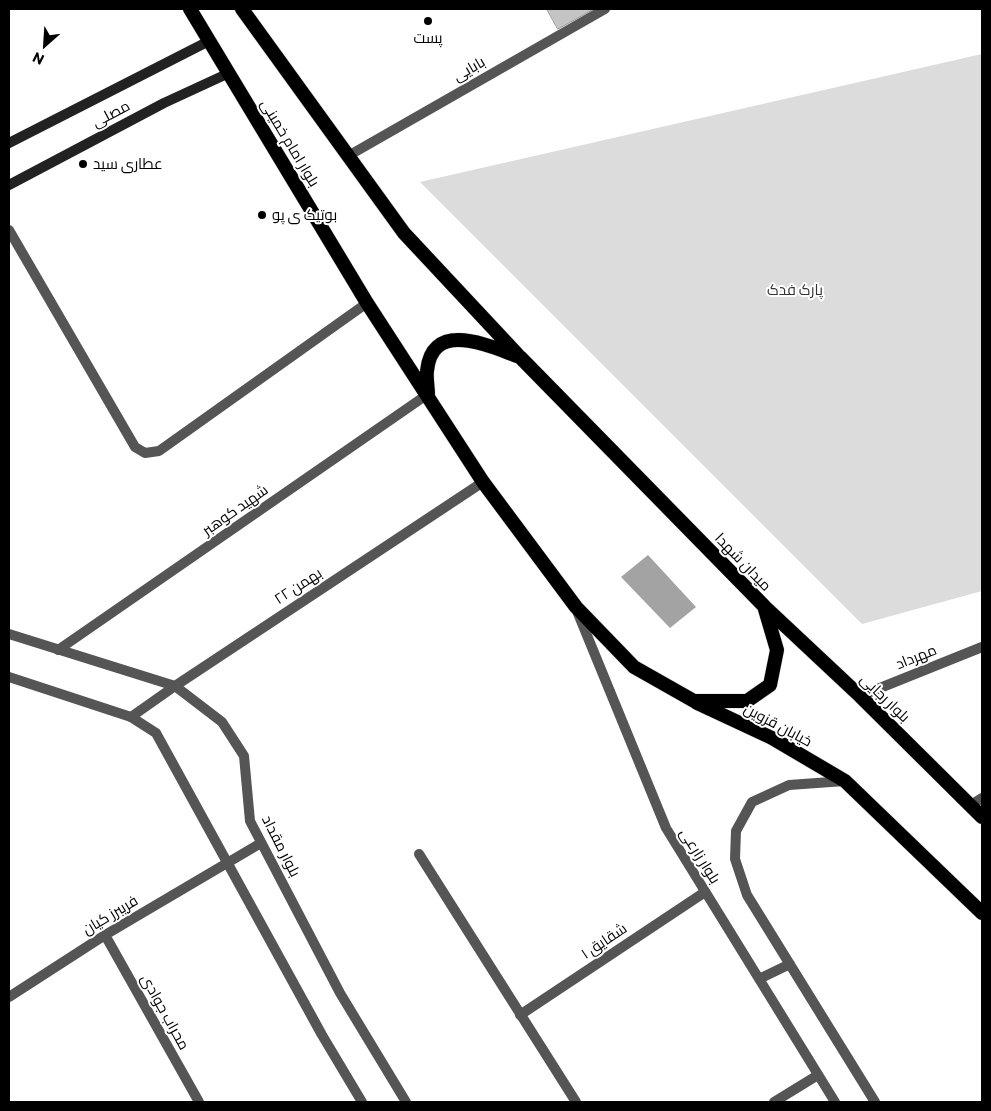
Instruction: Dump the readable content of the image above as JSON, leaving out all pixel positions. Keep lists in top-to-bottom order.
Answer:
{
  "streets": {
    "highway": [
      "بلوار امام خمینی",
      "میدان شهدا",
      "بلوار رجایی",
      "خیابان قزوین"
    ],
    "main road": ["مصلی"],
    "street": [
      "بابایی",
      "شهید کوهبر",
      "۲۲ بهمن",
      "مهرداد",
      "بلوار مقداد",
      "بلوار زارعی",
      "فریبرز کیان",
      "شقایق ۱",
      "محراب جوادی"
    ]
  },
  "crossings": [
    ["مصلی", "بلوار امام خمینی"],
    ["بلوار امام خمینی", "شهید کوهبر"],
    ["بلوار امام خمینی", "میدان شهدا"],
    ["شهید کوهبر", "میدان شهدا"],
    ["شهید کوهبر", "بلوار مقداد"],
    ["میدان شهدا", "۲۲ بهمن"],
    ["میدان شهدا", "بلوار رجایی"],
    ["میدان شهدا", "خیابان قزوین"],
    ["میدان شهدا", "بلوار زارعی"],
    ["۲۲ بهمن", "بلوار مقداد"],
    ["مهرداد", "بلوار رجایی"],
    ["خیابان قزوین", "بلوار زارعی"],
    ["بلوار مقداد", "فریبرز کیان"],
    ["بلوار زارعی", "شقایق ۱"],
    ["فریبرز کیان", "محراب جوادی"]
  ],
  "parks": ["پارک فدک"],
  "places": ["پست", "عطاری سید", "بوتیک ی پو"],
  "north": "bottom left"
}
